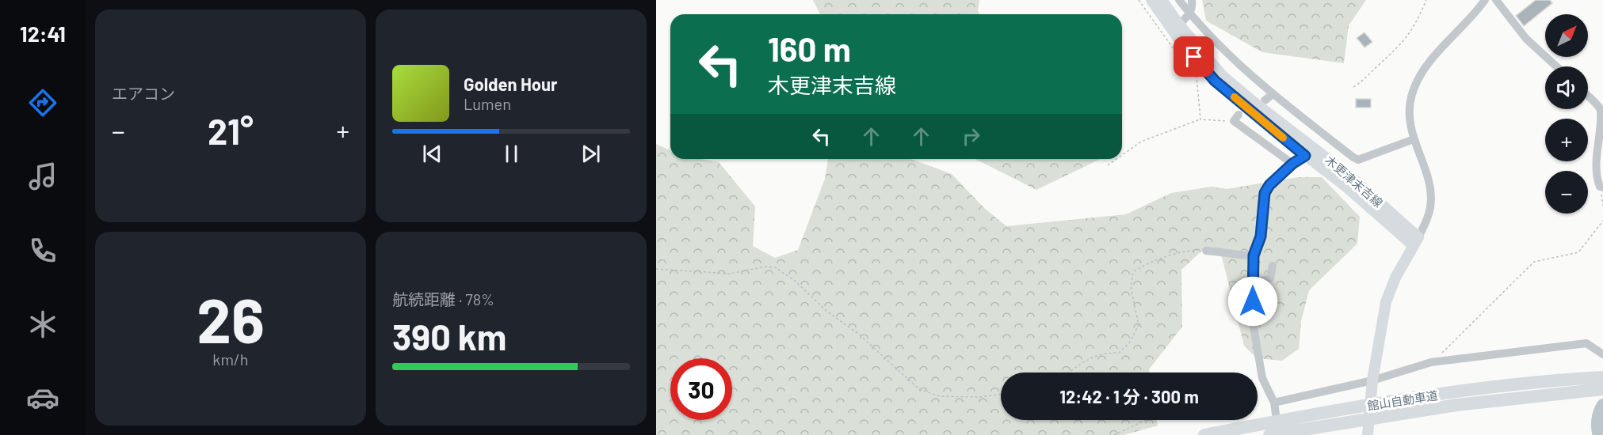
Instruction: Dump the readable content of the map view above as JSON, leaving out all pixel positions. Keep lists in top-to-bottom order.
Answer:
{
  "streets": {
    "highway": ["館山自動車道"],
    "main road": ["木更津末吉線"]
  },
  "north": "top right",
  "page": {
    "tabs": "12:41",
    "tile": [
      "エアコン",
      ["26", "km/h"],
      ["航続距離 · 78%", "390 km"]
    ],
    "map_buttons": ["+", "−"],
    "turn": ["160 m", "木更津末吉線"],
    "song": ["Golden Hour", "Lumen"],
    "heat": ["−", "21°", "+"],
    "limit": "30",
    "trip": "12:42 · 1 分 · 300 m"
  }
}
